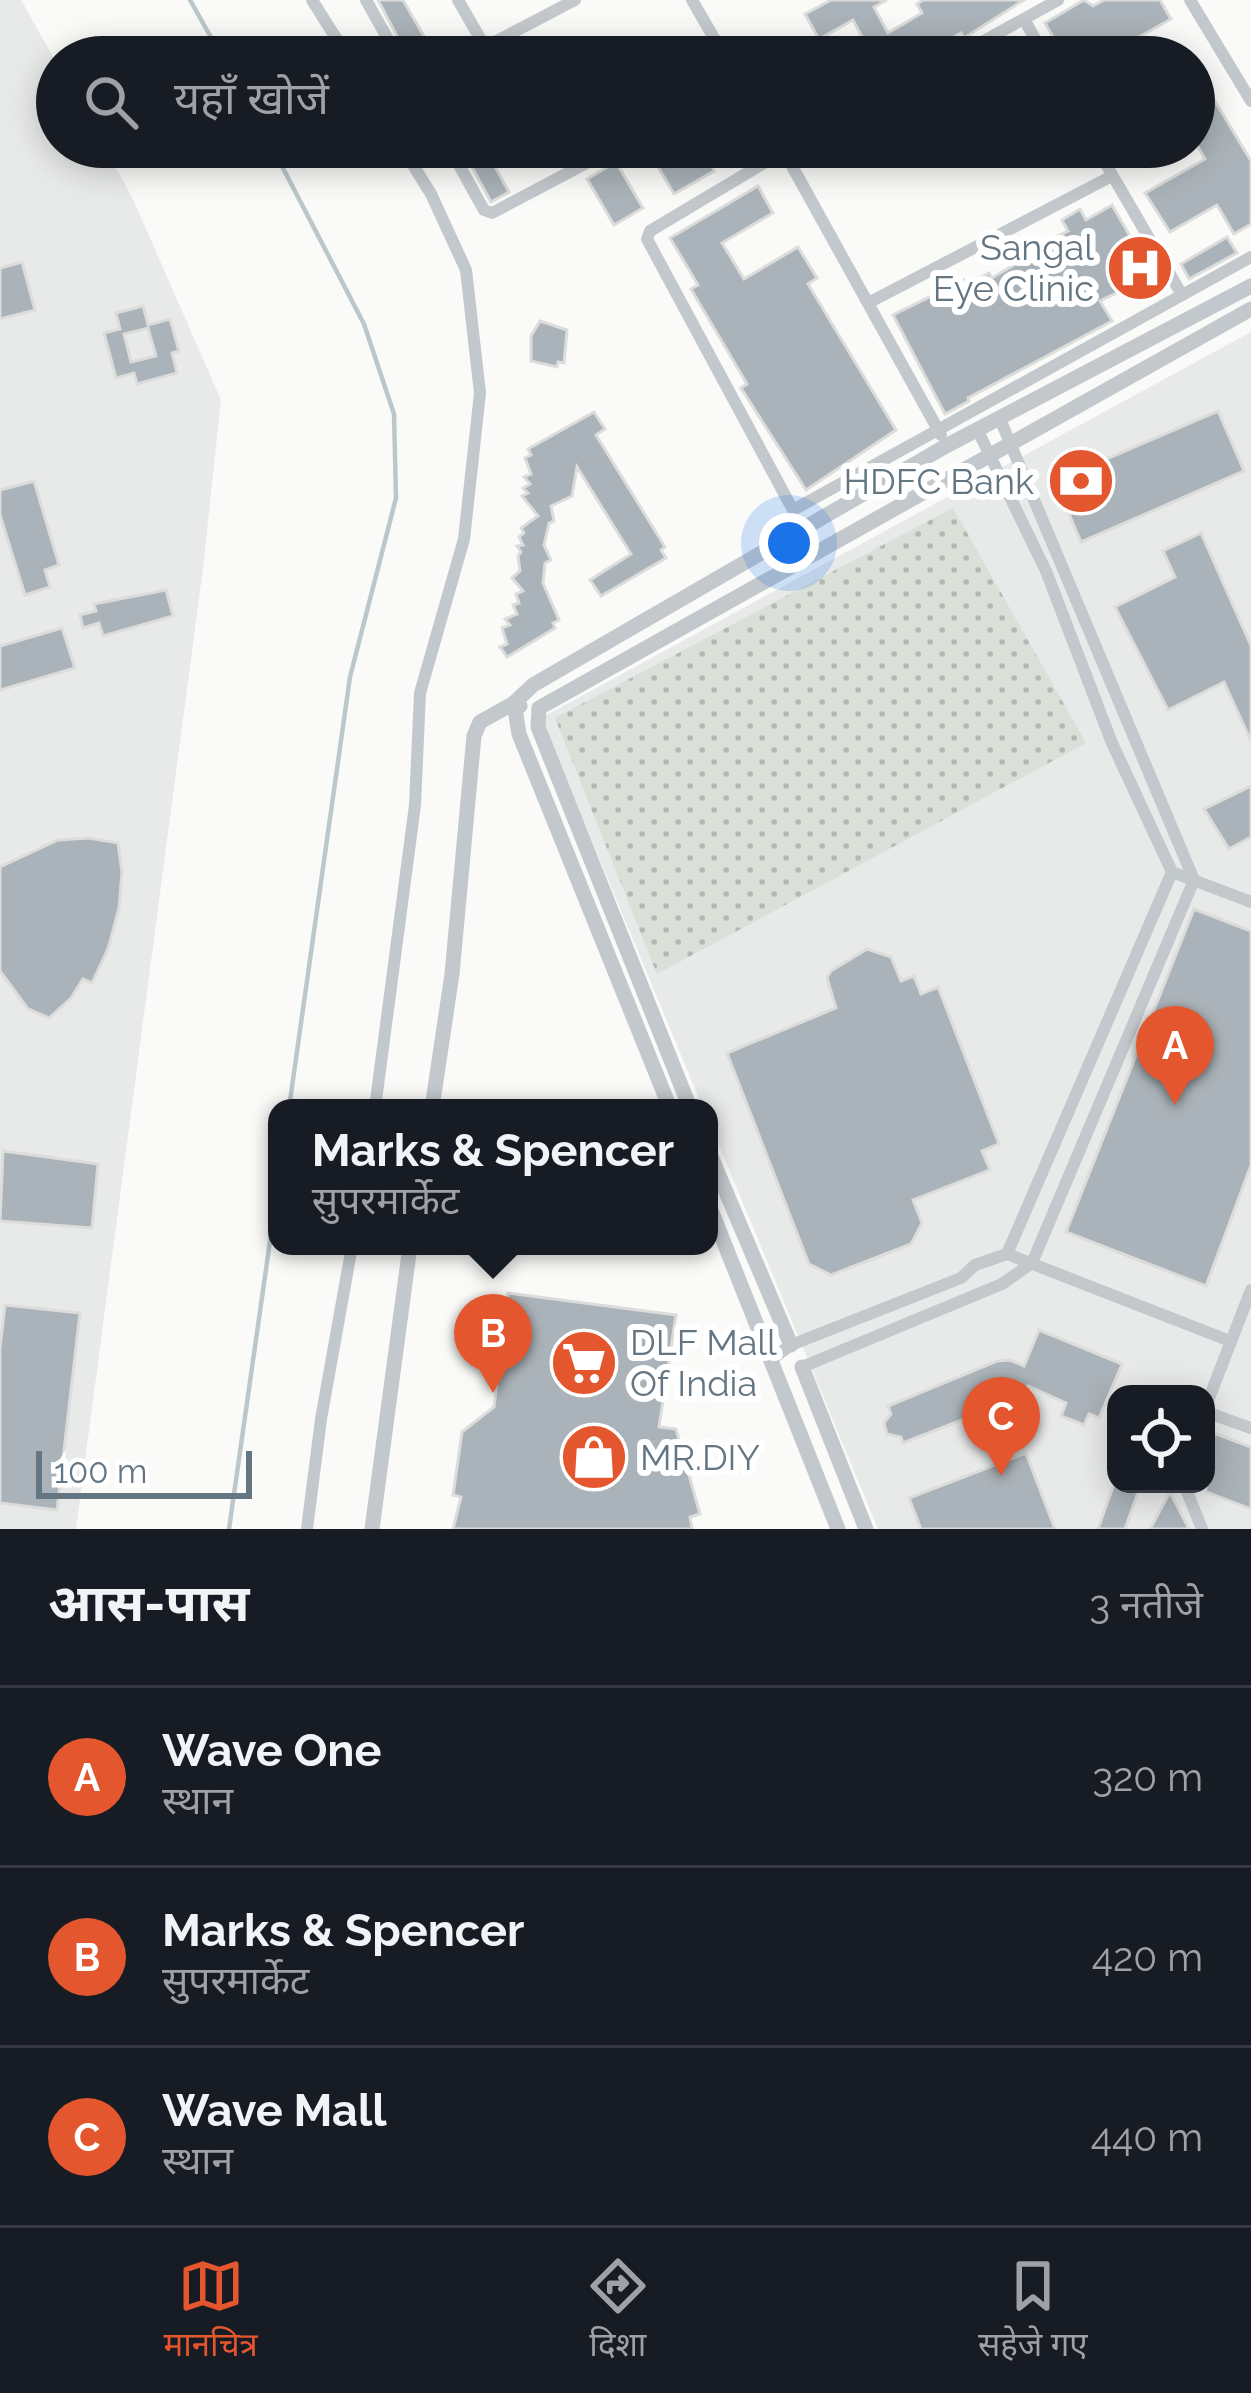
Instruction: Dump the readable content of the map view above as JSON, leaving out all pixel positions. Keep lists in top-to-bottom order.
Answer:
{
  "places": {
    "hospital": ["Sangal Eye Clinic"],
    "bank": ["HDFC Bank"],
    "supermarket": ["DLF Mall Of India"],
    "shop": ["MR.DIY"]
  },
  "scale_bar": "100 m",
  "page": {
    "search": "यहाँ खोजें",
    "pins": ["A", "B", "C"],
    "popup": ["Marks & Spencer", "सुपरमार्केट"],
    "scale": "100 m",
    "heading": ["आस-पास", "3 नतीजे"],
    "list": [
      {
        "mark": "A",
        "name": "Wave One",
        "note": "स्थान",
        "value": "320 m"
      },
      {
        "mark": "B",
        "name": "Marks & Spencer",
        "note": "सुपरमार्केट",
        "value": "420 m"
      },
      {
        "mark": "C",
        "name": "Wave Mall",
        "note": "स्थान",
        "value": "440 m"
      }
    ],
    "nav": ["मानचित्र", "दिशा", "सहेजे गए"]
  }
}
